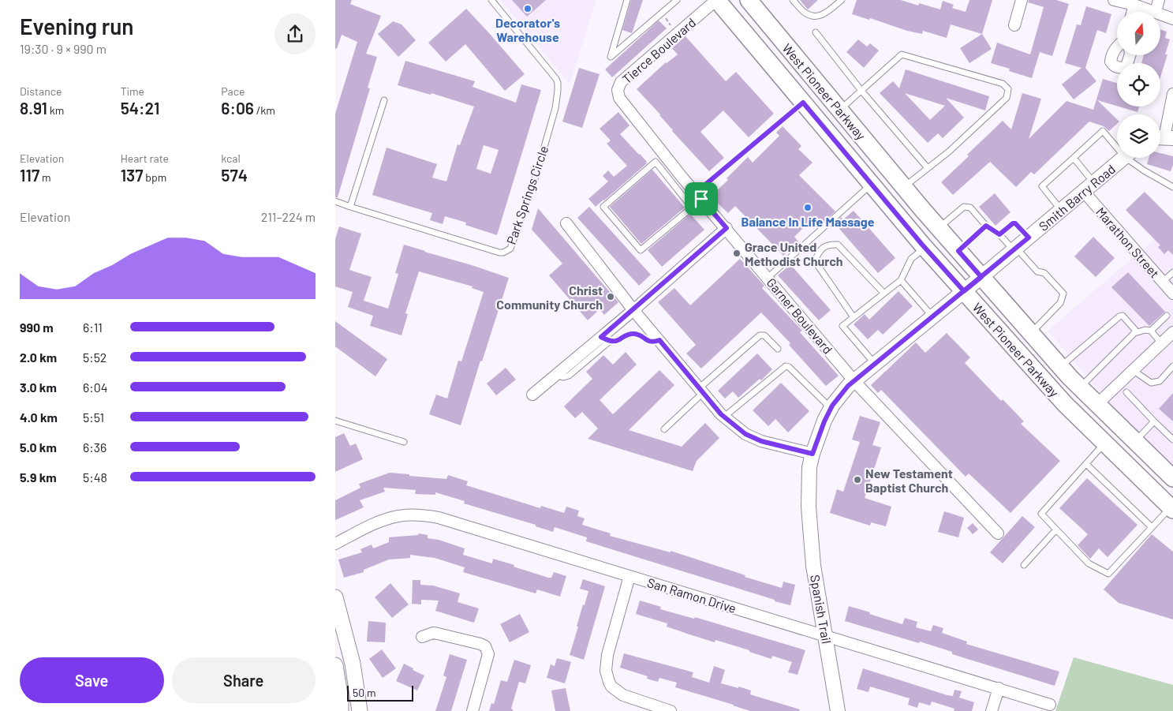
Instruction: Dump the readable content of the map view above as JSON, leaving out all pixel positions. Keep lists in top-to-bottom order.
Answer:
{
  "streets": {
    "main road": ["West Pioneer Parkway"],
    "street": [
      "Tierce Boulevard",
      "Smith Barry Road",
      "Marathon Street",
      "Garner Boulevard",
      "San Ramon Drive",
      "Spanish Trail"
    ],
    "lane": ["Park Springs Circle"]
  },
  "crossings": [
    ["Tierce Boulevard", "West Pioneer Parkway"],
    ["Tierce Boulevard", "Garner Boulevard"],
    ["West Pioneer Parkway", "Smith Barry Road"],
    ["Smith Barry Road", "Marathon Street"],
    ["Smith Barry Road", "Garner Boulevard"],
    ["Smith Barry Road", "Spanish Trail"],
    ["San Ramon Drive", "Spanish Trail"]
  ],
  "places": [
    "Decorator's Warehouse",
    "Balance In Life Massage",
    "Grace United Methodist Church",
    "Christ Community Church",
    "New Testament Baptist Church"
  ],
  "scale_bar": "50 m",
  "north": "top",
  "page": {
    "heading": ["Evening run", "19:30 · 9 × 990 m"],
    "stats": [
      ["Distance", "8.91 km"],
      ["Time", "54:21"],
      ["Pace", "6:06 /km"],
      ["Elevation", "117 m"],
      ["Heart rate", "137 bpm"],
      ["kcal", "574"]
    ],
    "chart": ["Elevation", "211–224 m"],
    "list": [
      {
        "name": "990 m",
        "note": "6:11"
      },
      {
        "name": "2.0 km",
        "note": "5:52"
      },
      {
        "name": "3.0 km",
        "note": "6:04"
      },
      {
        "name": "4.0 km",
        "note": "5:51"
      },
      {
        "name": "5.0 km",
        "note": "6:36"
      },
      {
        "name": "5.9 km",
        "note": "5:48"
      }
    ],
    "buttons": ["Save", "Share"],
    "scale": "50 m"
  }
}
